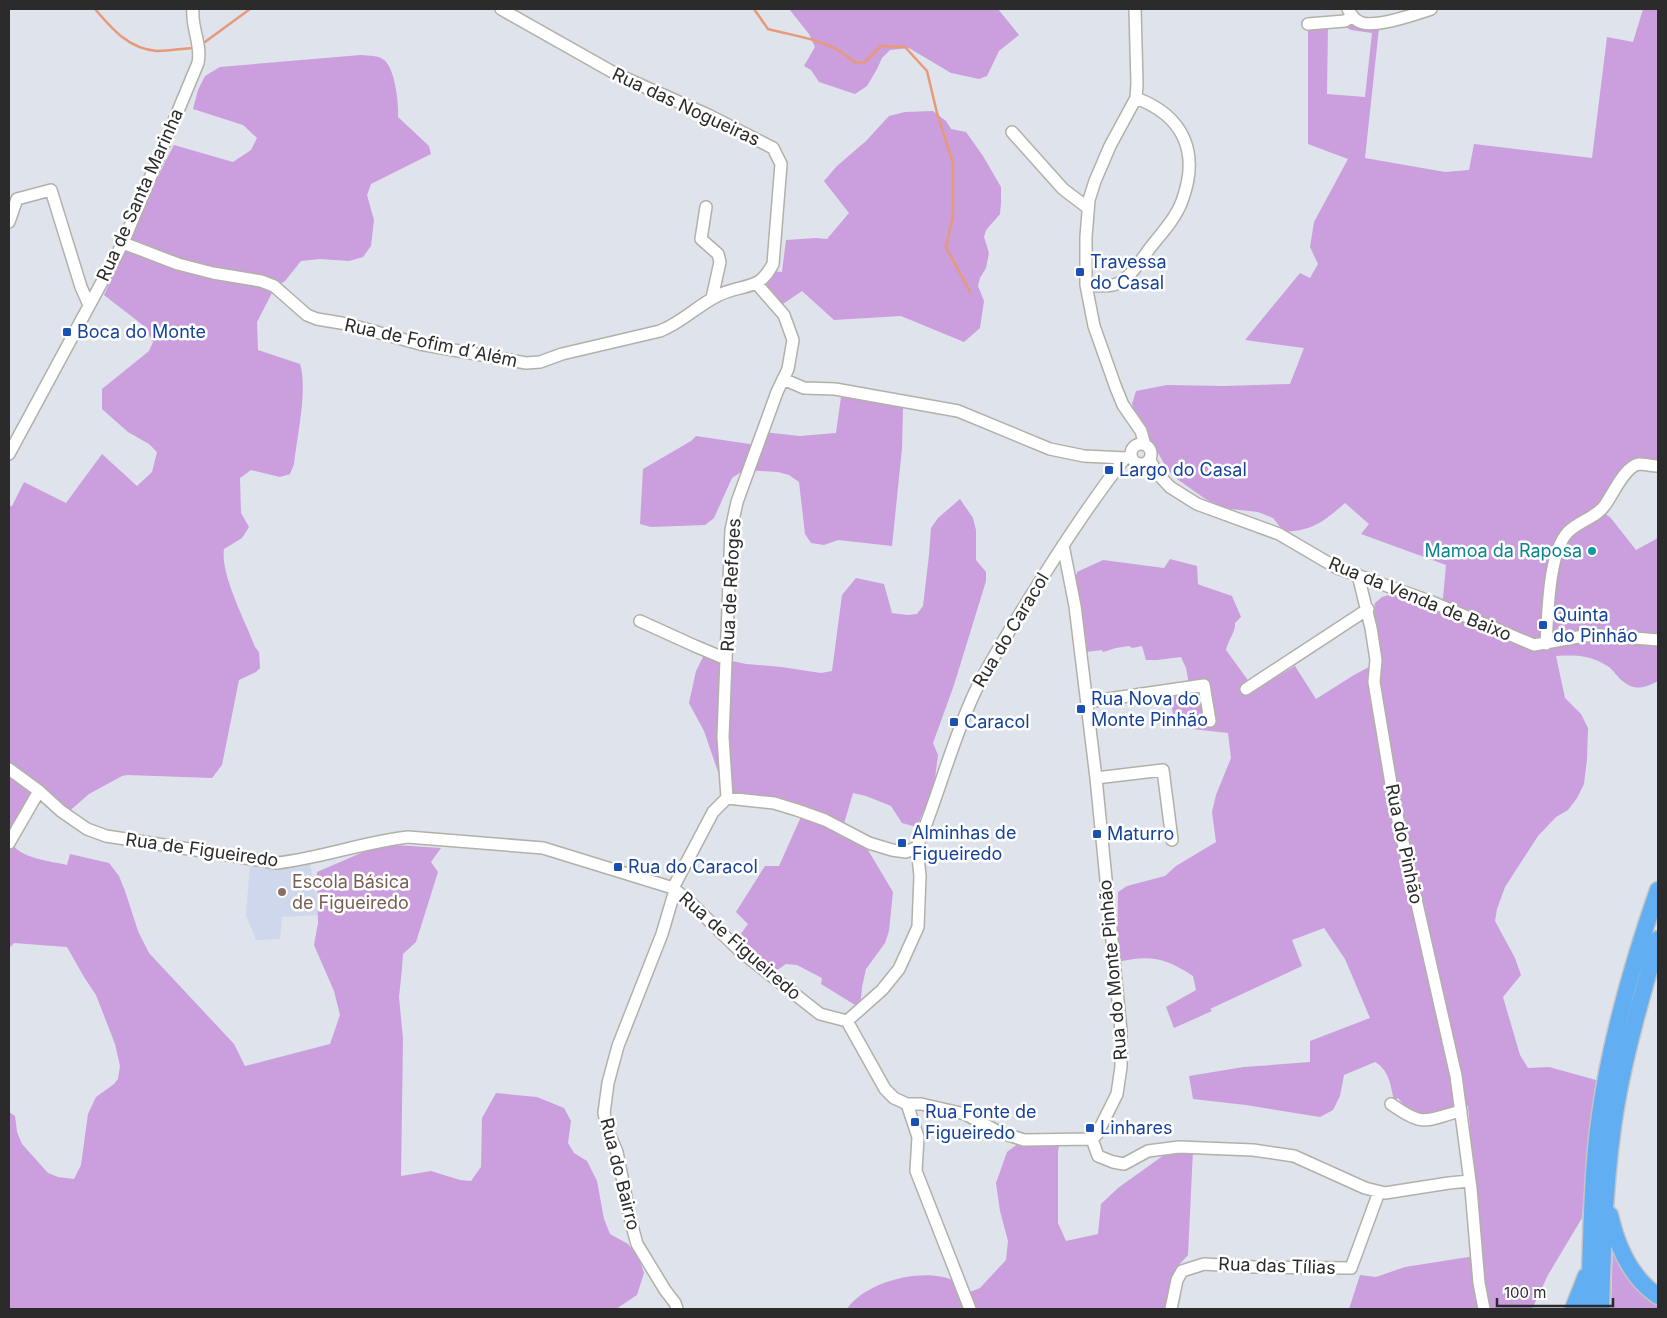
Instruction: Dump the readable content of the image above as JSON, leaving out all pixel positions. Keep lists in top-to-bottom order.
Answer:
{
  "streets": {
    "street": [
      "Rua das Nogueiras",
      "Rua de Santa Marinha",
      "Rua de Fofim d´Além",
      "Rua de Refoges",
      "Rua da Venda de Baixo",
      "Rua do Caracol",
      "Rua do Pinhão",
      "Rua de Figueiredo",
      "Rua do Monte Pinhão",
      "Rua do Bairro",
      "Rua das Tílias"
    ]
  },
  "crossings": [
    ["Rua das Nogueiras", "Rua de Fofim d´Além"],
    ["Rua de Santa Marinha", "Rua de Fofim d´Além"],
    ["Rua da Venda de Baixo", "Rua do Caracol"],
    ["Rua da Venda de Baixo", "Rua do Pinhão"],
    ["Rua do Caracol", "Rua do Monte Pinhão"],
    ["Rua de Figueiredo", "Rua do Bairro"]
  ],
  "places": {
    "transit": [
      "Travessa do Casal",
      "Boca do Monte",
      "Largo do Casal",
      "Quinta do Pinhão",
      "Rua Nova do Monte Pinhão",
      "Caracol",
      "Maturro",
      "Alminhas de Figueiredo",
      "Rua do Caracol",
      "Rua Fonte de Figueiredo",
      "Linhares"
    ],
    "other": ["Mamoa da Raposa", "Escola Básica de Figueiredo"]
  },
  "scale_bar": "100 m"
}
